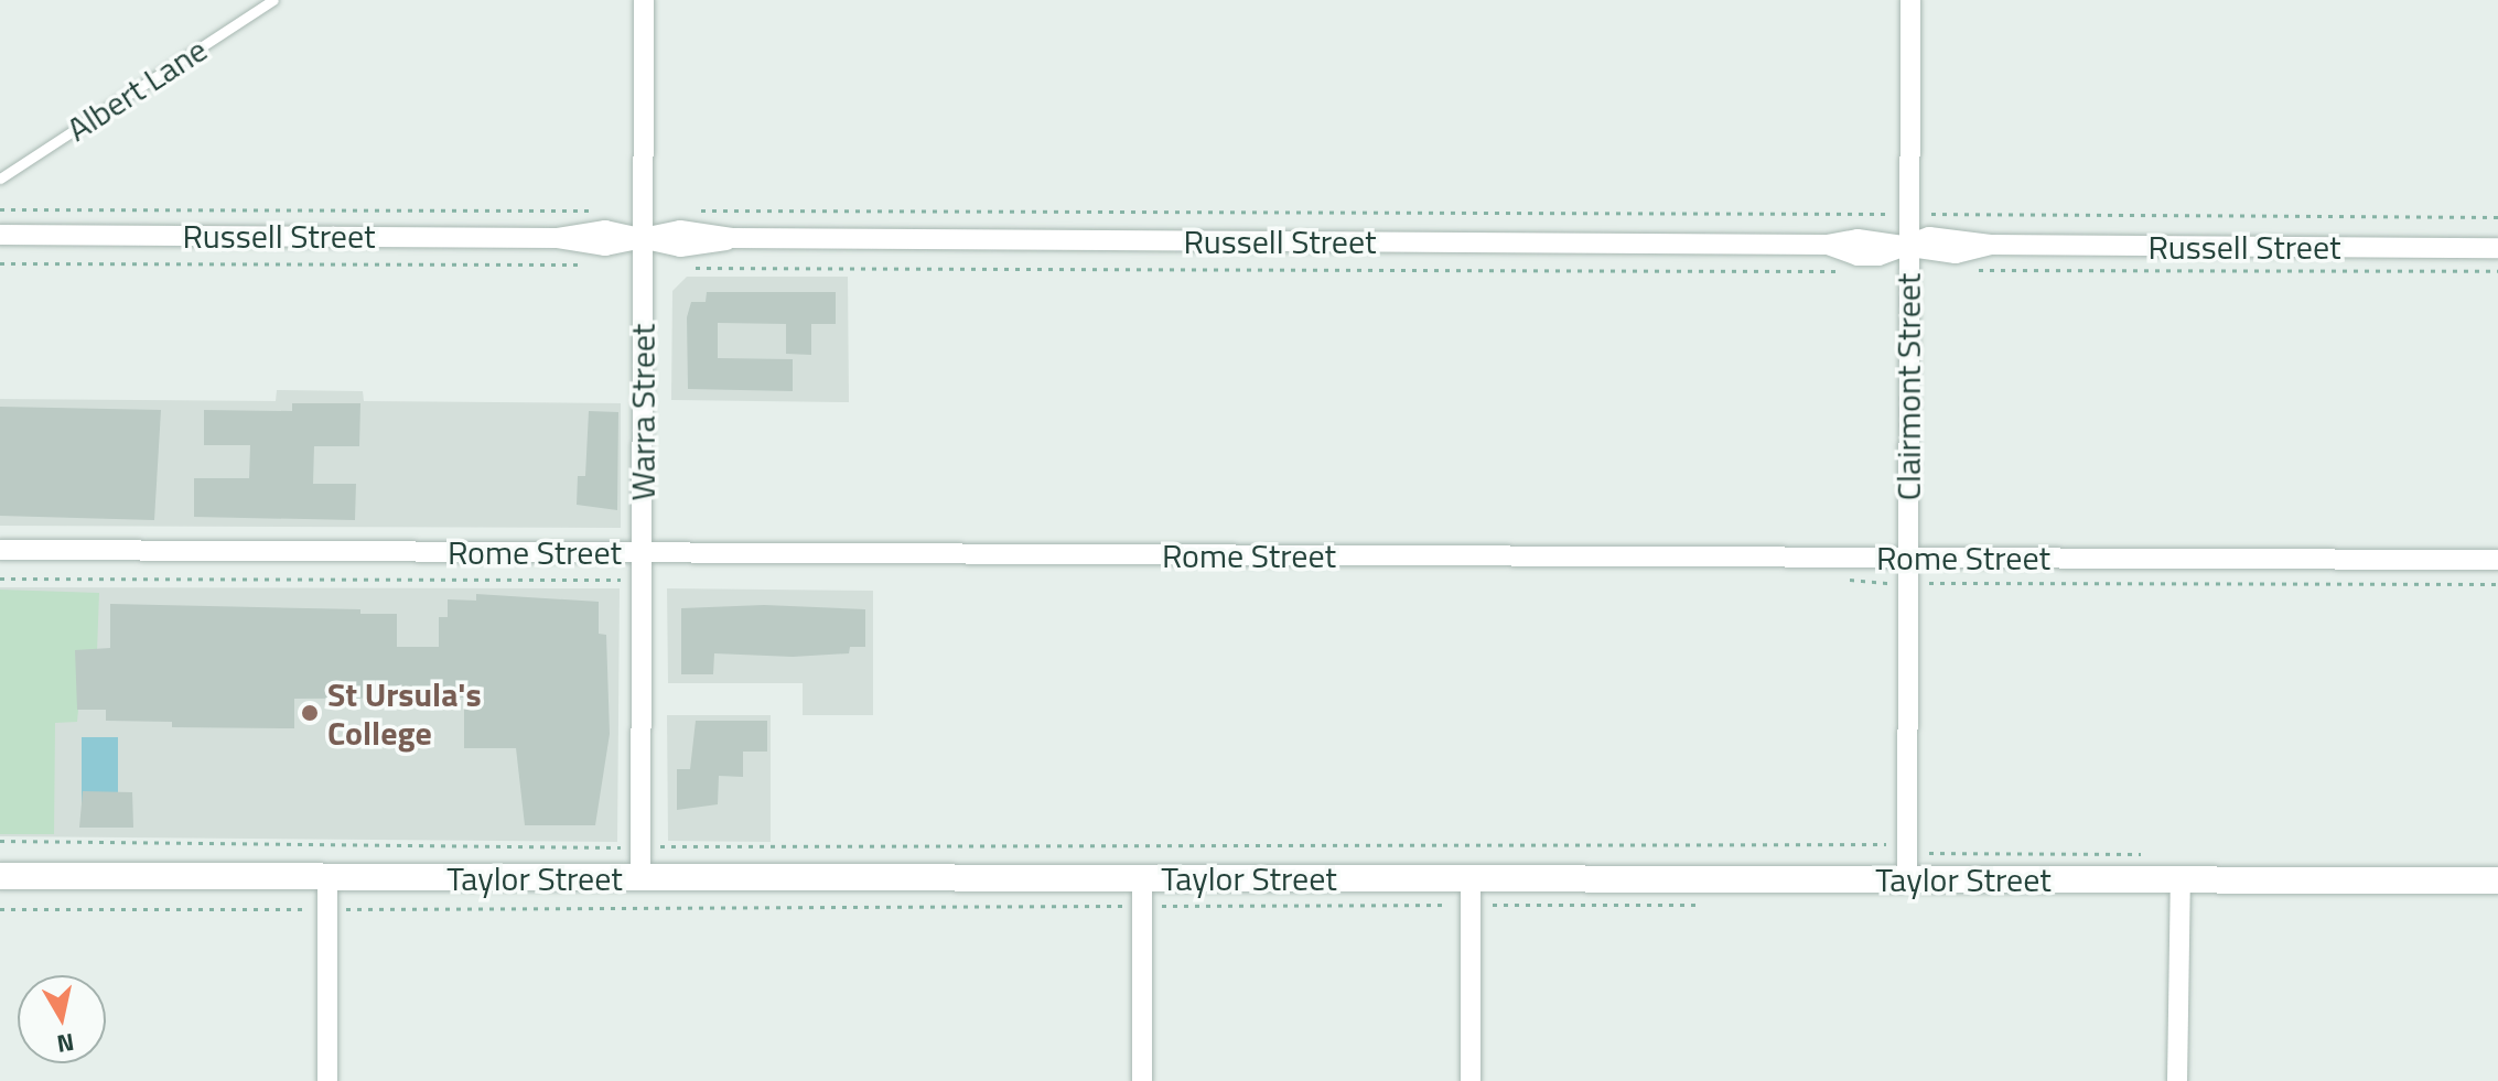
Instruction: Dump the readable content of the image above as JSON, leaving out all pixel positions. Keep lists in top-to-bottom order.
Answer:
{
  "streets": {
    "street": [
      "Russell Street",
      "Clairmont Street",
      "Warra Street",
      "Rome Street",
      "Taylor Street"
    ],
    "lane": ["Albert Lane"]
  },
  "crossings": [
    ["Russell Street", "Clairmont Street"],
    ["Russell Street", "Warra Street"],
    ["Clairmont Street", "Rome Street"],
    ["Clairmont Street", "Taylor Street"],
    ["Warra Street", "Rome Street"],
    ["Warra Street", "Taylor Street"]
  ],
  "places": ["St Ursula's College"],
  "north": "bottom"
}
